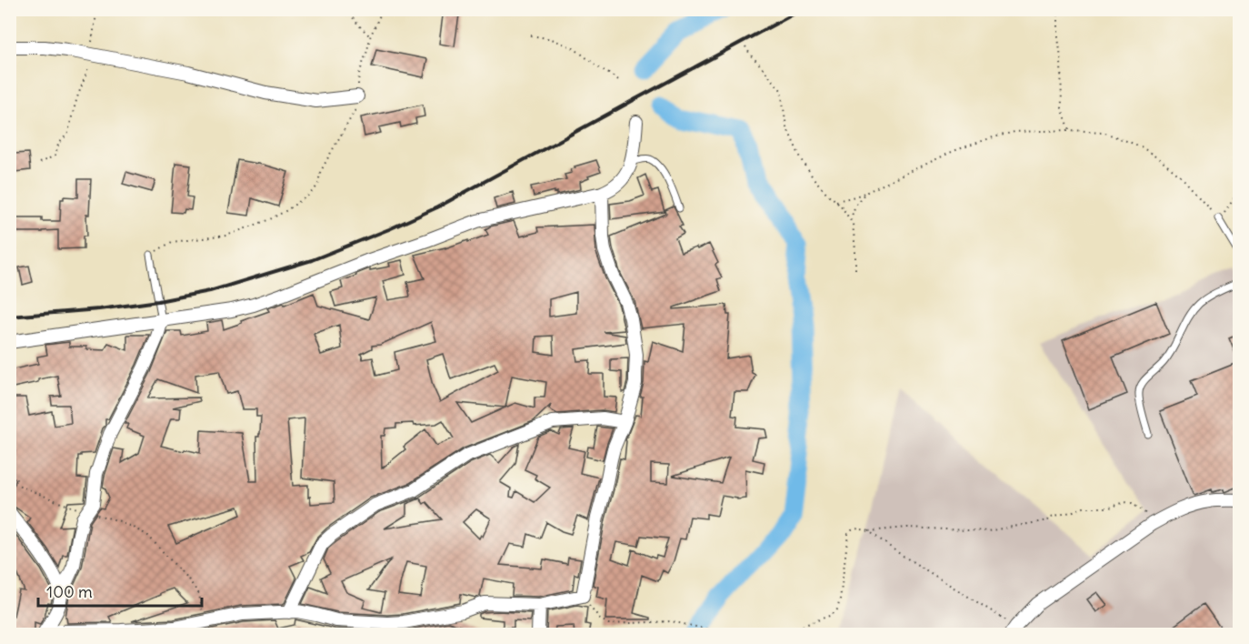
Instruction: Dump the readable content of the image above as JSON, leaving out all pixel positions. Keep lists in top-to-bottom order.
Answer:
{
  "scale_bar": "100 m"
}
